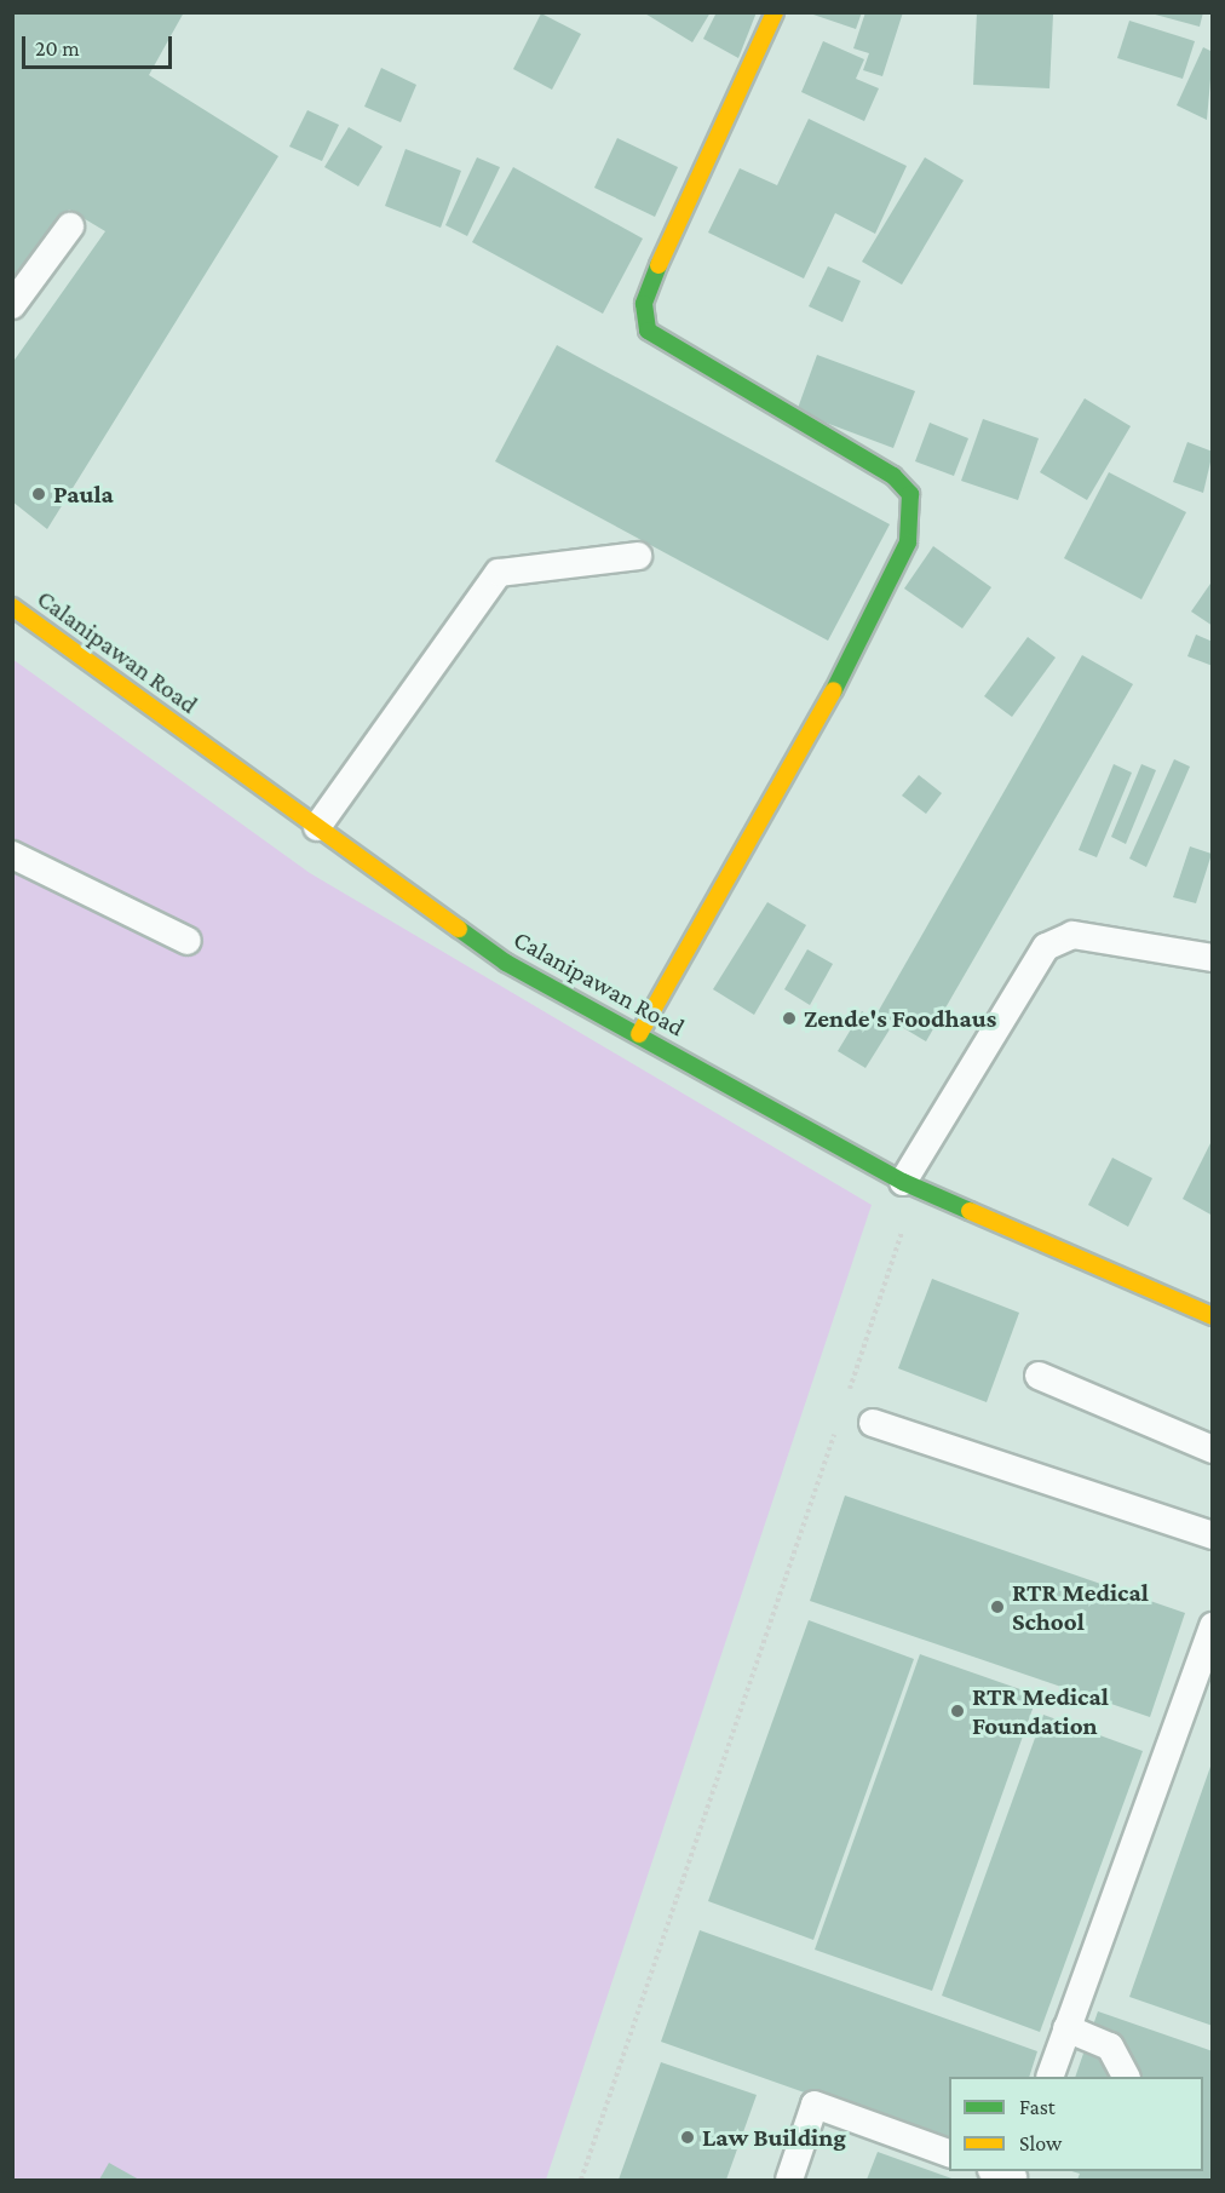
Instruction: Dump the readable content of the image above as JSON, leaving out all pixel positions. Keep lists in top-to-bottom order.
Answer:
{
  "streets": {
    "street": ["Calanipawan Road"]
  },
  "places": [
    "Paula",
    "Zende's Foodhaus",
    "RTR Medical School",
    "RTR Medical Foundation",
    "Law Building"
  ],
  "legend": ["Fast", "Slow"],
  "scale_bar": "20 m"
}
